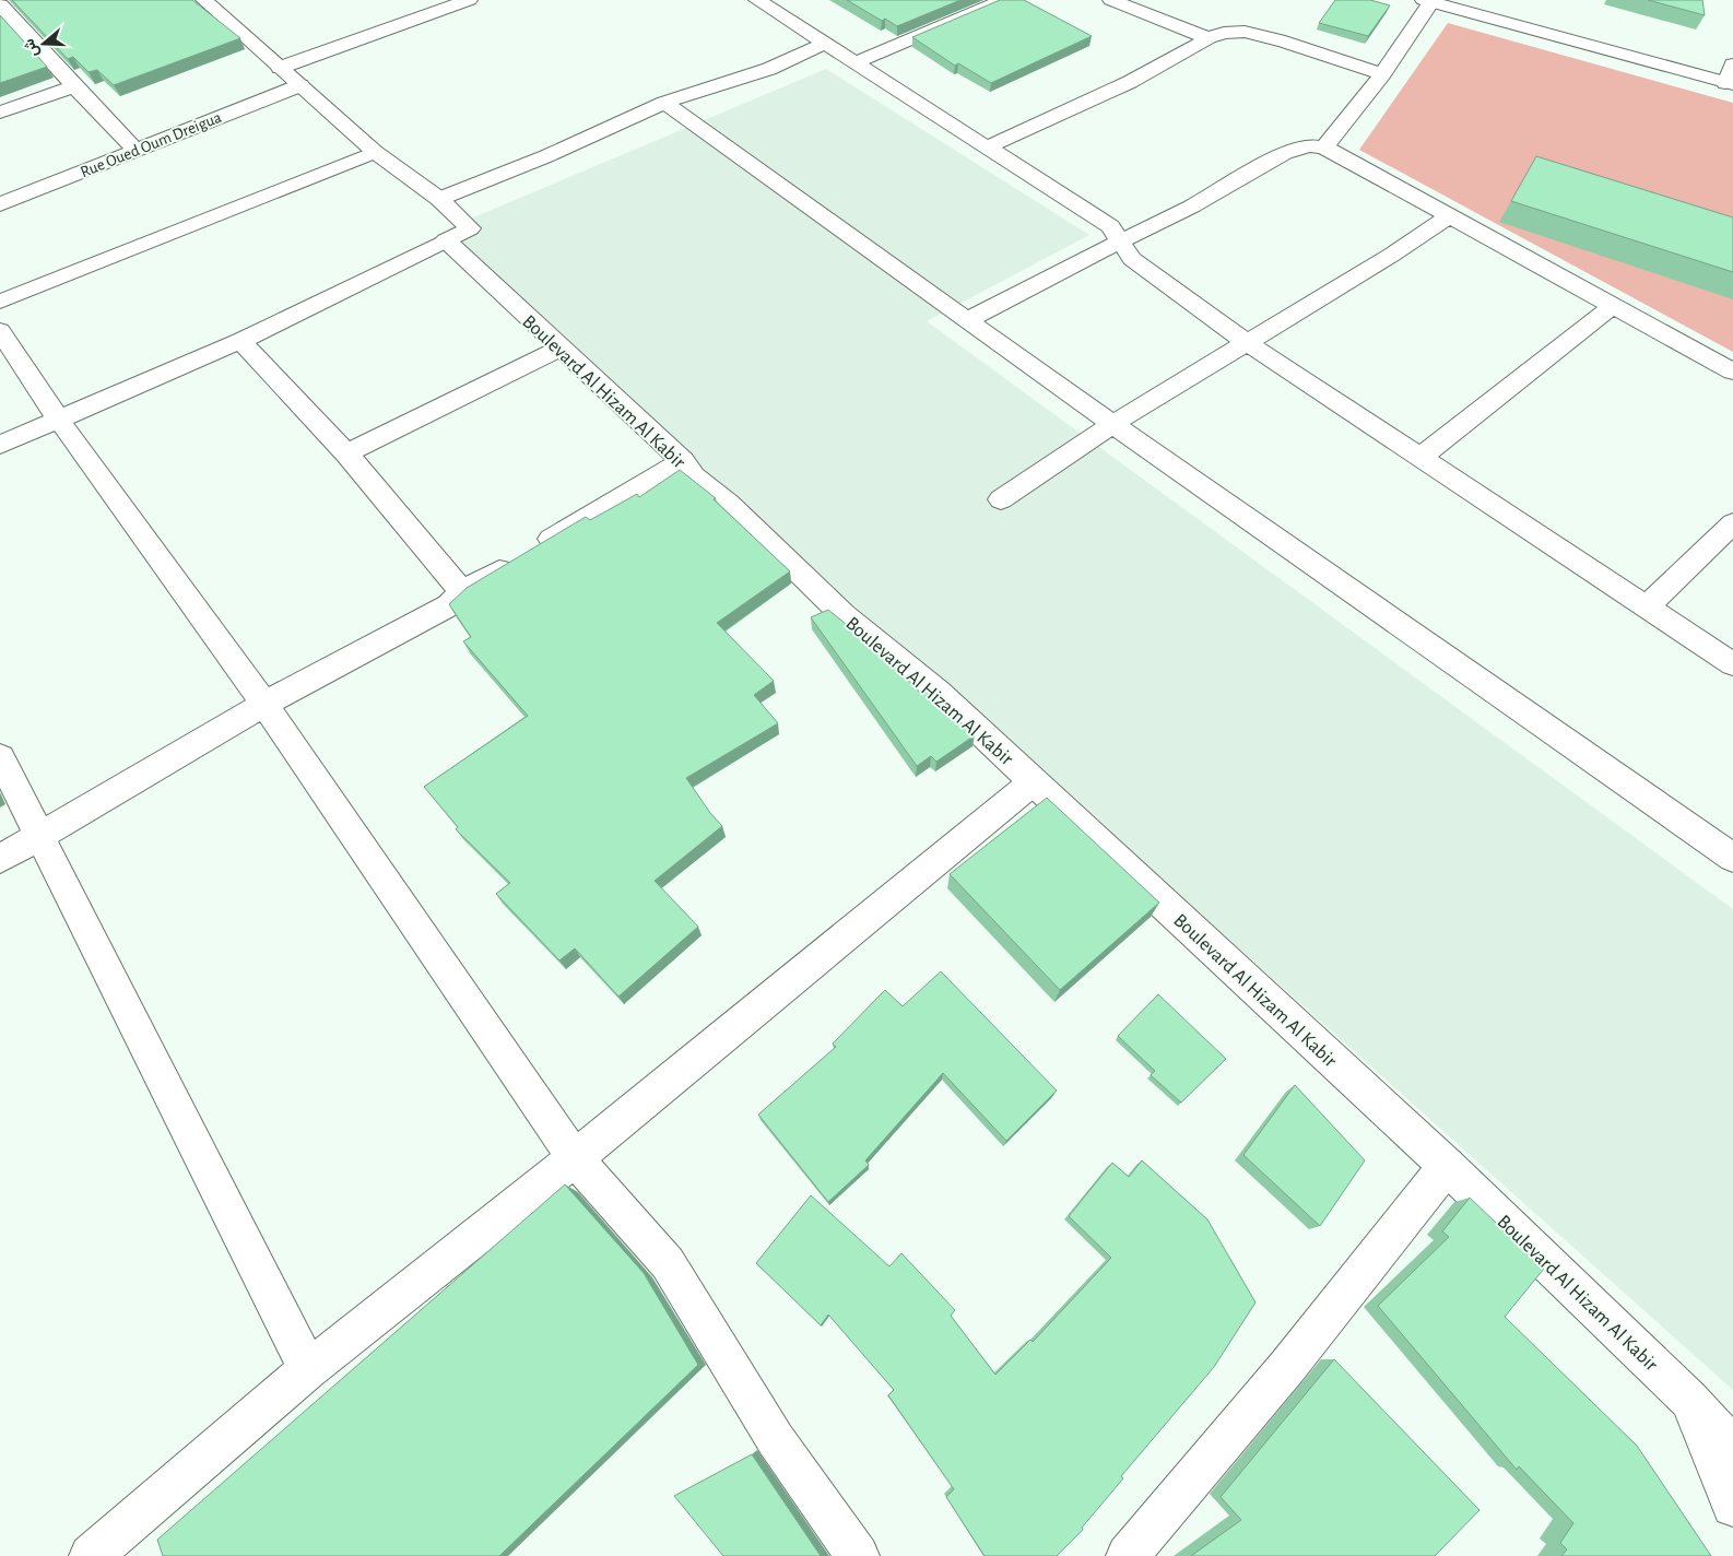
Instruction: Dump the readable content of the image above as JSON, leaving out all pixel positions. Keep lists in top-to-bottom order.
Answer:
{
  "streets": {
    "street": ["Rue Oued Oum Dreigua", "Boulevard Al Hizam Al Kabir"]
  },
  "north": "left"
}
